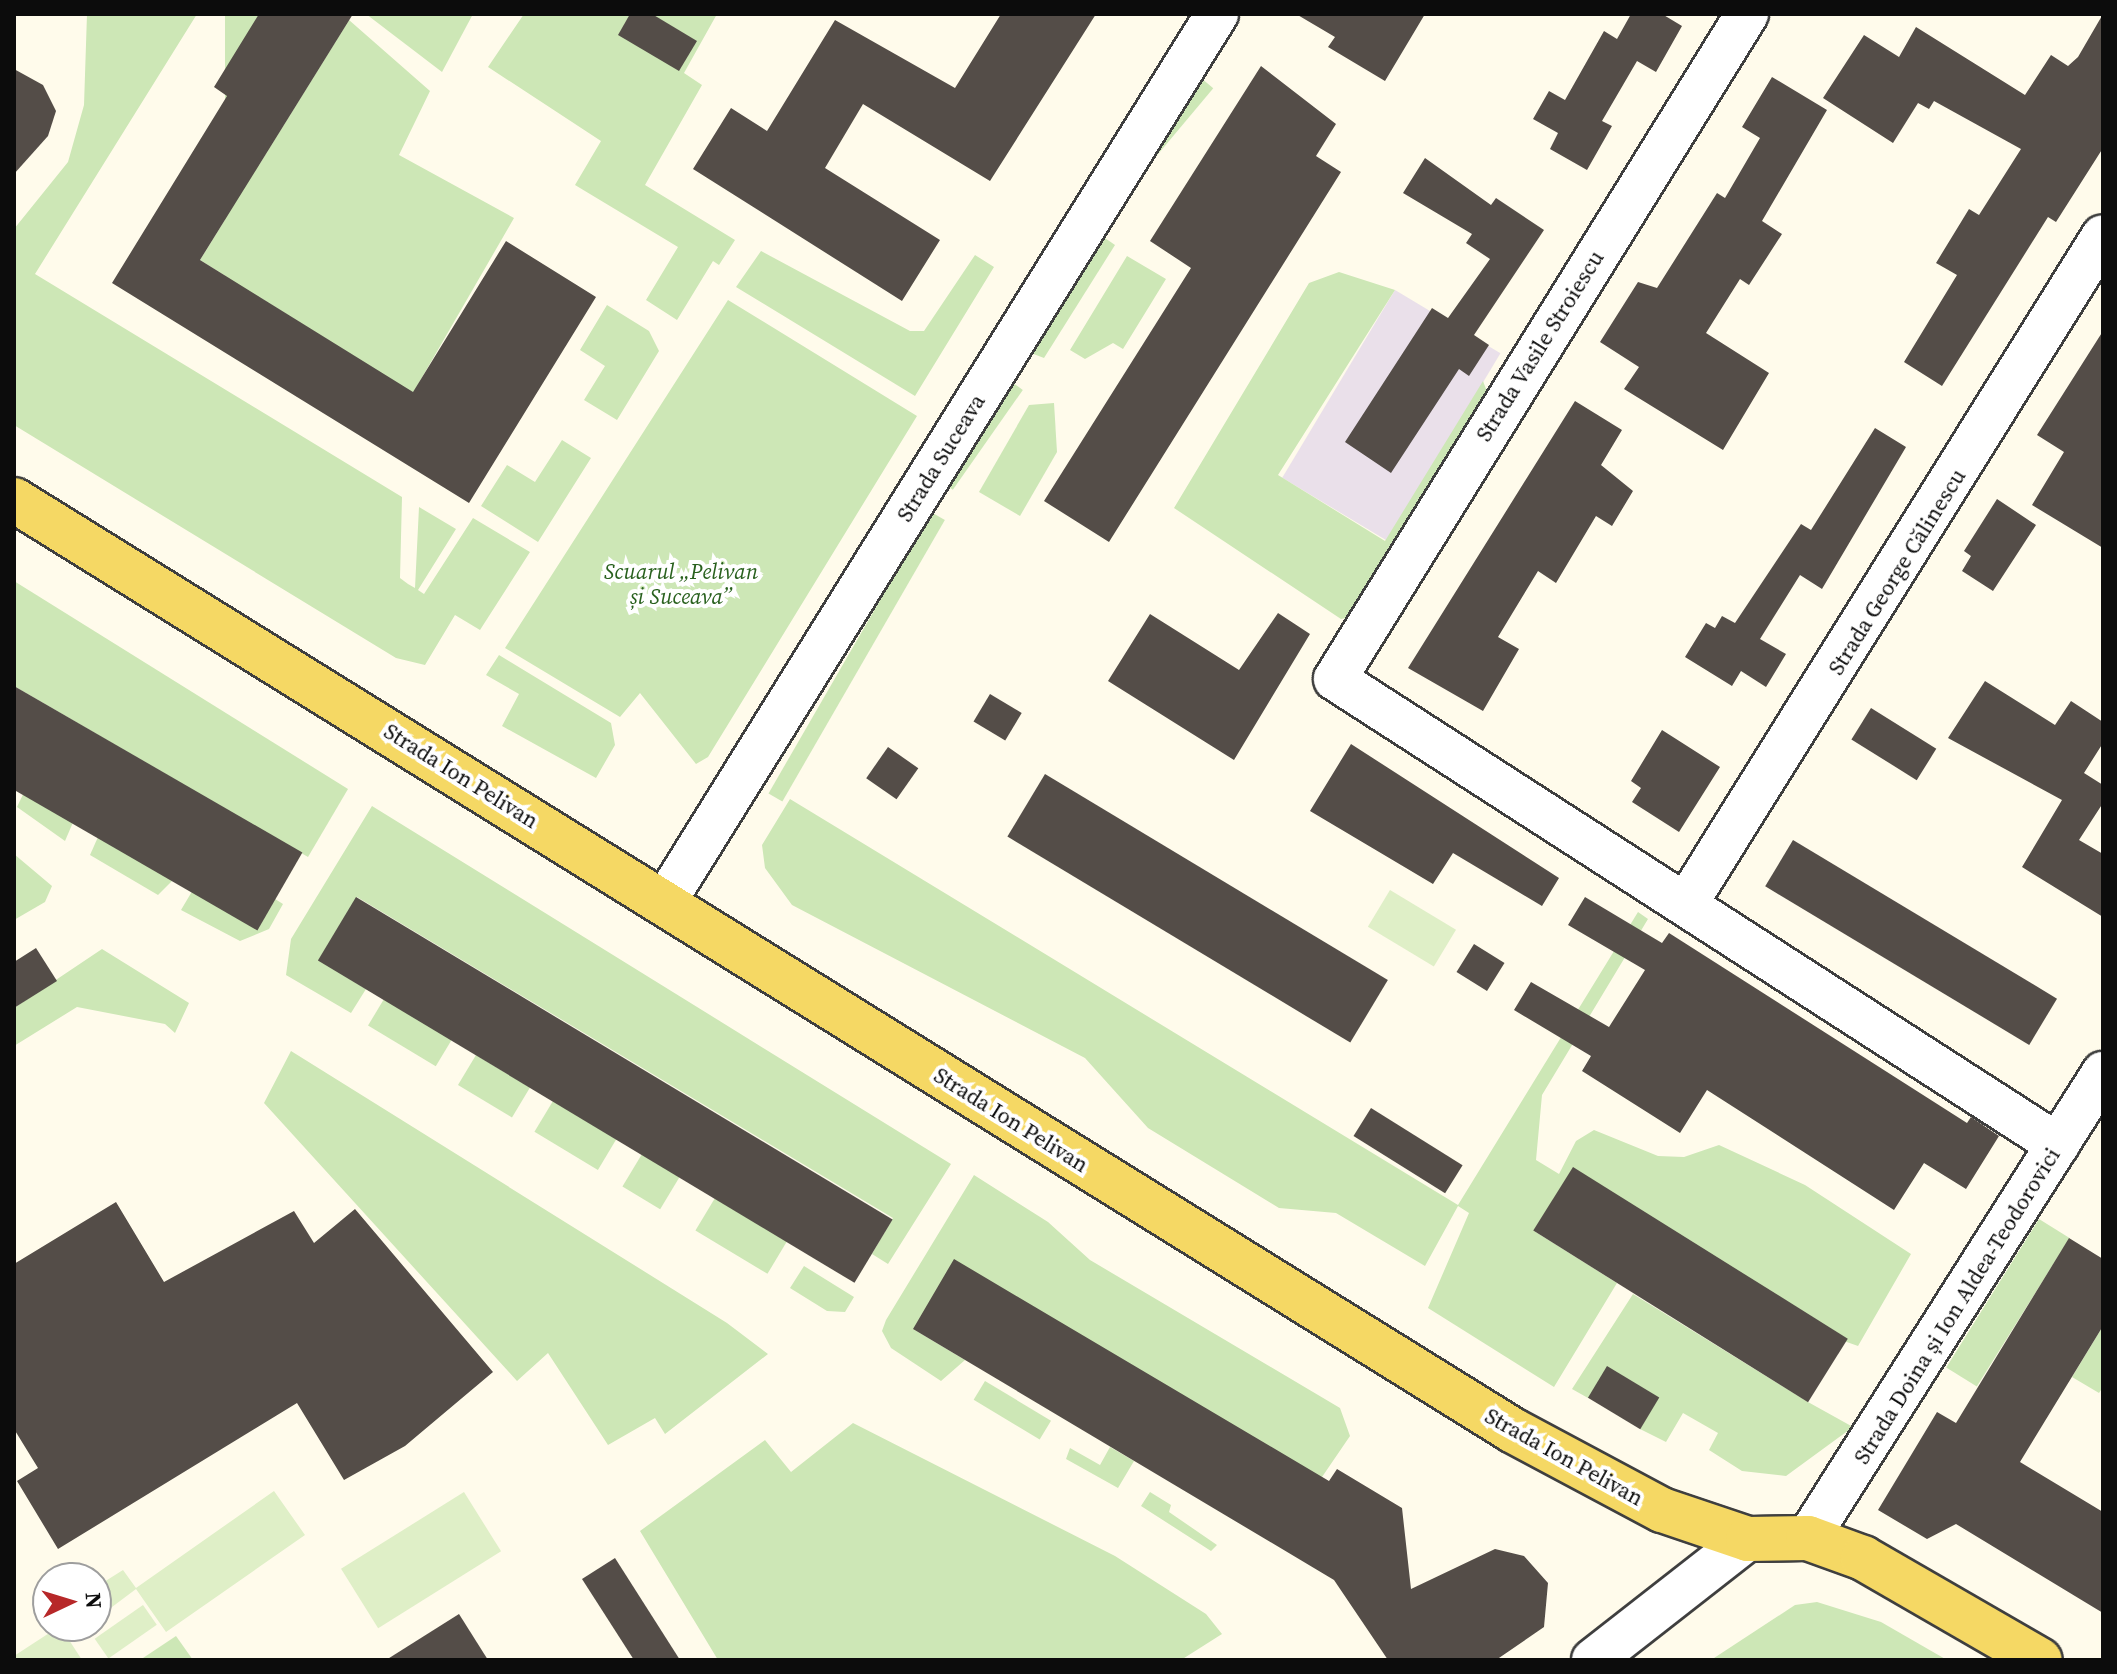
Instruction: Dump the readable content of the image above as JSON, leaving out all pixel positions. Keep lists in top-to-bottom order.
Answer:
{
  "streets": {
    "main road": ["Strada Ion Pelivan"],
    "street": [
      "Strada Vasile Stroiescu",
      "Strada Suceava",
      "Strada George Călinescu",
      "Strada Doina și Ion Aldea-Teodorovici"
    ]
  },
  "crossings": [
    ["Strada Vasile Stroiescu", "Strada George Călinescu"],
    ["Strada Suceava", "Strada Ion Pelivan"],
    ["Strada Ion Pelivan", "Strada Doina și Ion Aldea-Teodorovici"]
  ],
  "parks": ["Scuarul „Pelivan și Suceava”"],
  "north": "right"
}
